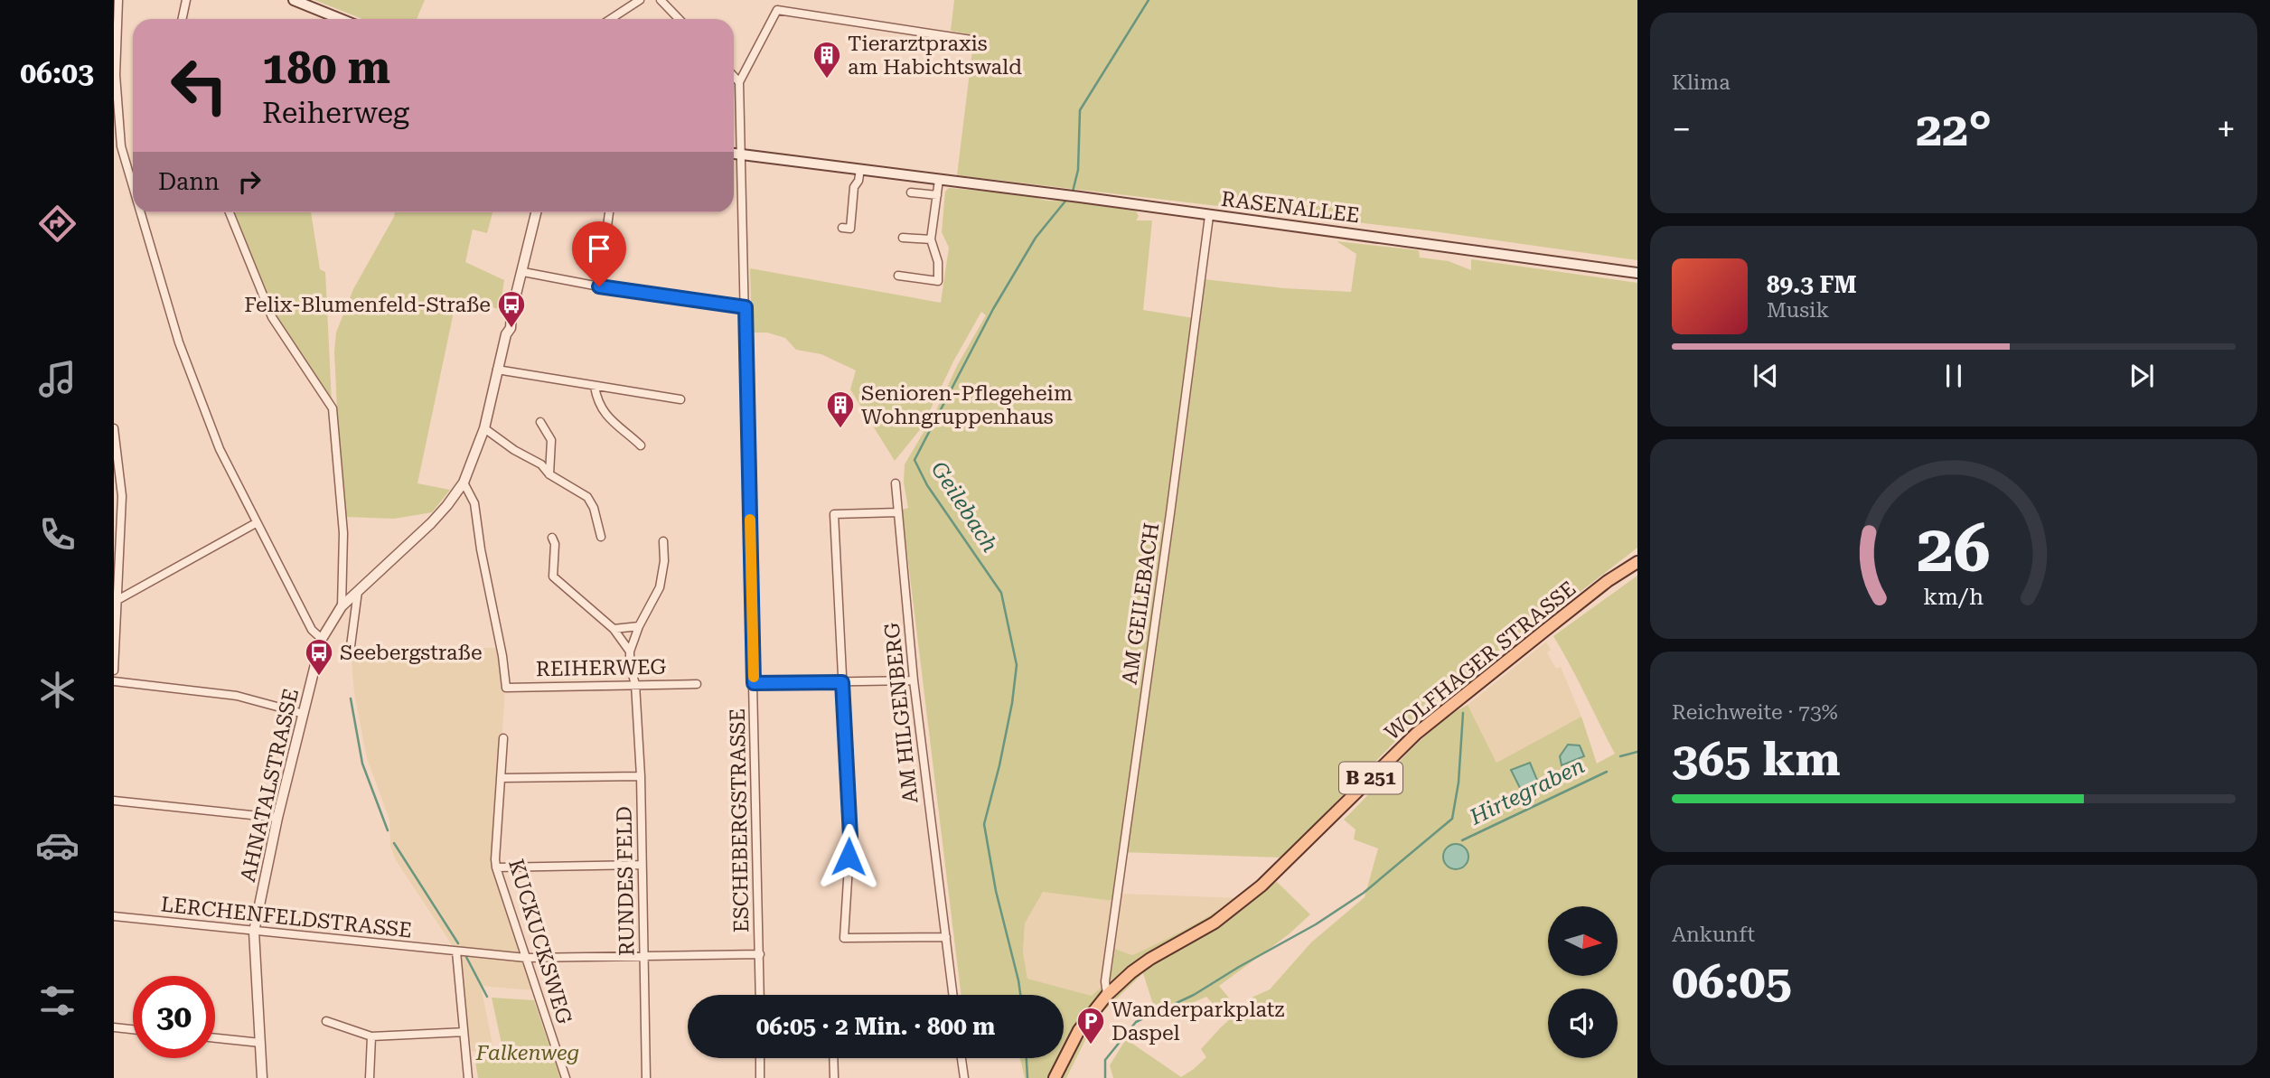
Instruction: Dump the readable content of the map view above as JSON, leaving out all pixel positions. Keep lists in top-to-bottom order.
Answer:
{
  "streets": {
    "main road": ["RASENALLEE", "WOLFHAGER STRASSE", "B 251"],
    "street": [
      "AM GEILEBACH",
      "REIHERWEG",
      "AM HILGENBERG",
      "AHNATALSTRASSE",
      "ESCHEBERGSTRASSE",
      "RUNDES FELD",
      "LERCHENFELDSTRASSE",
      "KUCKUCKSWEG"
    ]
  },
  "crossings": [
    ["RASENALLEE", "AM GEILEBACH"],
    ["RASENALLEE", "ESCHEBERGSTRASSE"],
    ["AM GEILEBACH", "WOLFHAGER STRASSE"],
    ["REIHERWEG", "AHNATALSTRASSE"],
    ["REIHERWEG", "RUNDES FELD"],
    ["AHNATALSTRASSE", "LERCHENFELDSTRASSE"],
    ["ESCHEBERGSTRASSE", "LERCHENFELDSTRASSE"],
    ["RUNDES FELD", "LERCHENFELDSTRASSE"],
    ["LERCHENFELDSTRASSE", "KUCKUCKSWEG"]
  ],
  "water": ["Geilebach", "Hirtegraben"],
  "parks": ["Falkenweg"],
  "places": {
    "building": ["Tierarztpraxis am Habichtswald", "Senioren-Pflegeheim Wohngruppenhaus"],
    "bus stop": ["Felix-Blumenfeld-Straße", "Seebergstraße"],
    "parking": ["Wanderparkplatz Daspel"]
  },
  "north": "right",
  "page": {
    "tabs": "06:03",
    "tile": [
      "Klima",
      ["Reichweite · 73%", "365 km"],
      ["Ankunft", "06:05"]
    ],
    "turn": ["180 m", "Reiherweg"],
    "heat": ["−", "22°", "+"],
    "then": "Dann",
    "song": ["89.3 FM", "Musik"],
    "limit": "30",
    "trip": "06:05 · 2 Min. · 800 m",
    "gauge": ["26", "km/h"]
  }
}
